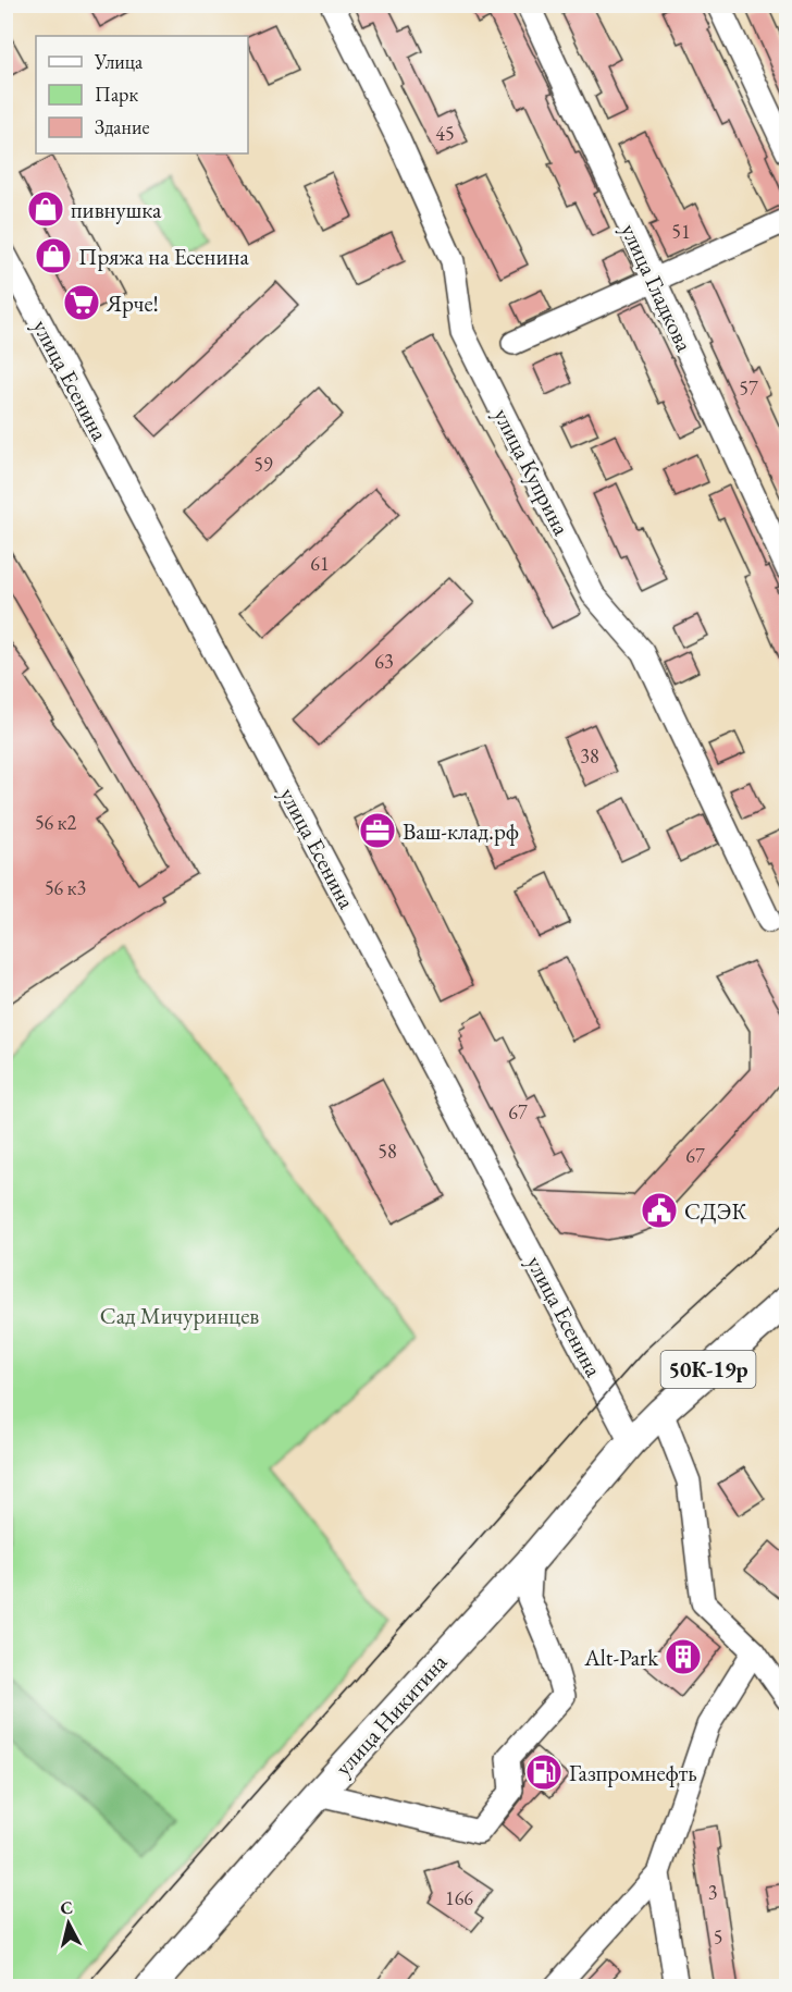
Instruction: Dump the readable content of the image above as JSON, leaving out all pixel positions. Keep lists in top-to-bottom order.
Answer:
{
  "streets": {
    "main road": ["50К-19р", "улица Никитина"],
    "street": ["улица Гладкова", "улица Есенина", "улица Куприна"]
  },
  "crossings": [
    ["улица Есенина", "50К-19р"],
    ["улица Есенина", "улица Никитина"],
    ["50К-19р", "улица Никитина"]
  ],
  "parks": ["Сад Мичуринцев"],
  "places": {
    "shop": ["пивнушка", "Пряжа на Есенина"],
    "supermarket": ["Ярче!"],
    "office": ["Ваш-клад.рф"],
    "public building": ["СДЭК"],
    "building": ["Alt-Park"],
    "fuel station": ["Газпромнефть"]
  },
  "house_numbers": [
    "45",
    "51",
    "57",
    "59",
    "61",
    "63",
    "38",
    "56 к2",
    "56 к3",
    "67",
    "58",
    "67",
    "3",
    "166",
    "5"
  ],
  "legend": ["Улица", "Парк", "Здание"],
  "north": "top"
}
